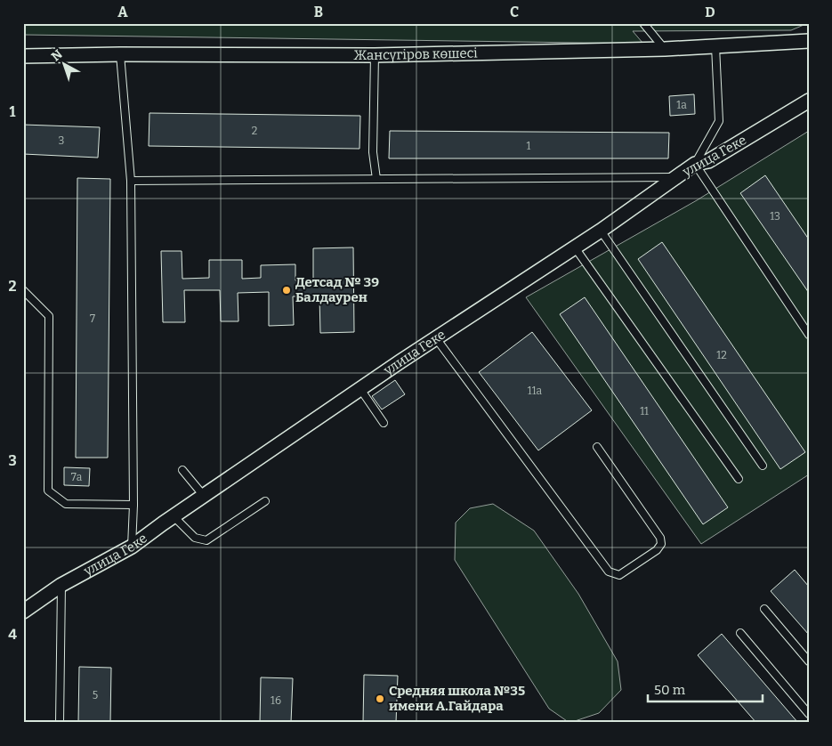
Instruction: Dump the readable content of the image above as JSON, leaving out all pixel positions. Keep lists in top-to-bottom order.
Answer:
{
  "streets": {
    "street": ["Жансүгіров көшесі", "улица Геке"]
  },
  "places": ["Детсад № 39 Балдаурен", "Средняя школа №35 имени А.Гайдара"],
  "house_numbers": [
    "1а",
    "2",
    "3",
    "1",
    "13",
    "7",
    "12",
    "11а",
    "11",
    "7а",
    "5",
    "16"
  ],
  "scale_bar": "50 m",
  "north": "top left",
  "grid": {
    "columns": [
      "A",
      "B",
      "C",
      "D"
    ],
    "rows": [
      "1",
      "2",
      "3",
      "4"
    ]
  }
}
